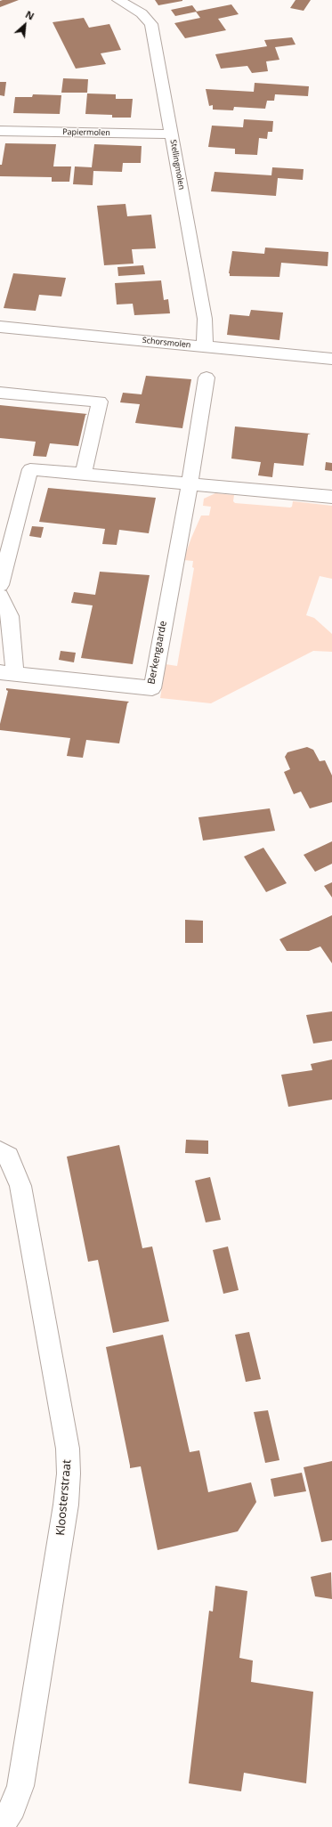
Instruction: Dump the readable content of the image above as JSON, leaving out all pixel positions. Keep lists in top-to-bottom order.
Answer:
{
  "streets": {
    "street": [
      "Papiermolen",
      "Stellingmolen",
      "Schorsmolen",
      "Berkengaarde",
      "Kloosterstraat"
    ]
  },
  "crossings": [
    ["Papiermolen", "Stellingmolen"],
    ["Stellingmolen", "Schorsmolen"]
  ],
  "north": "top right"
}
